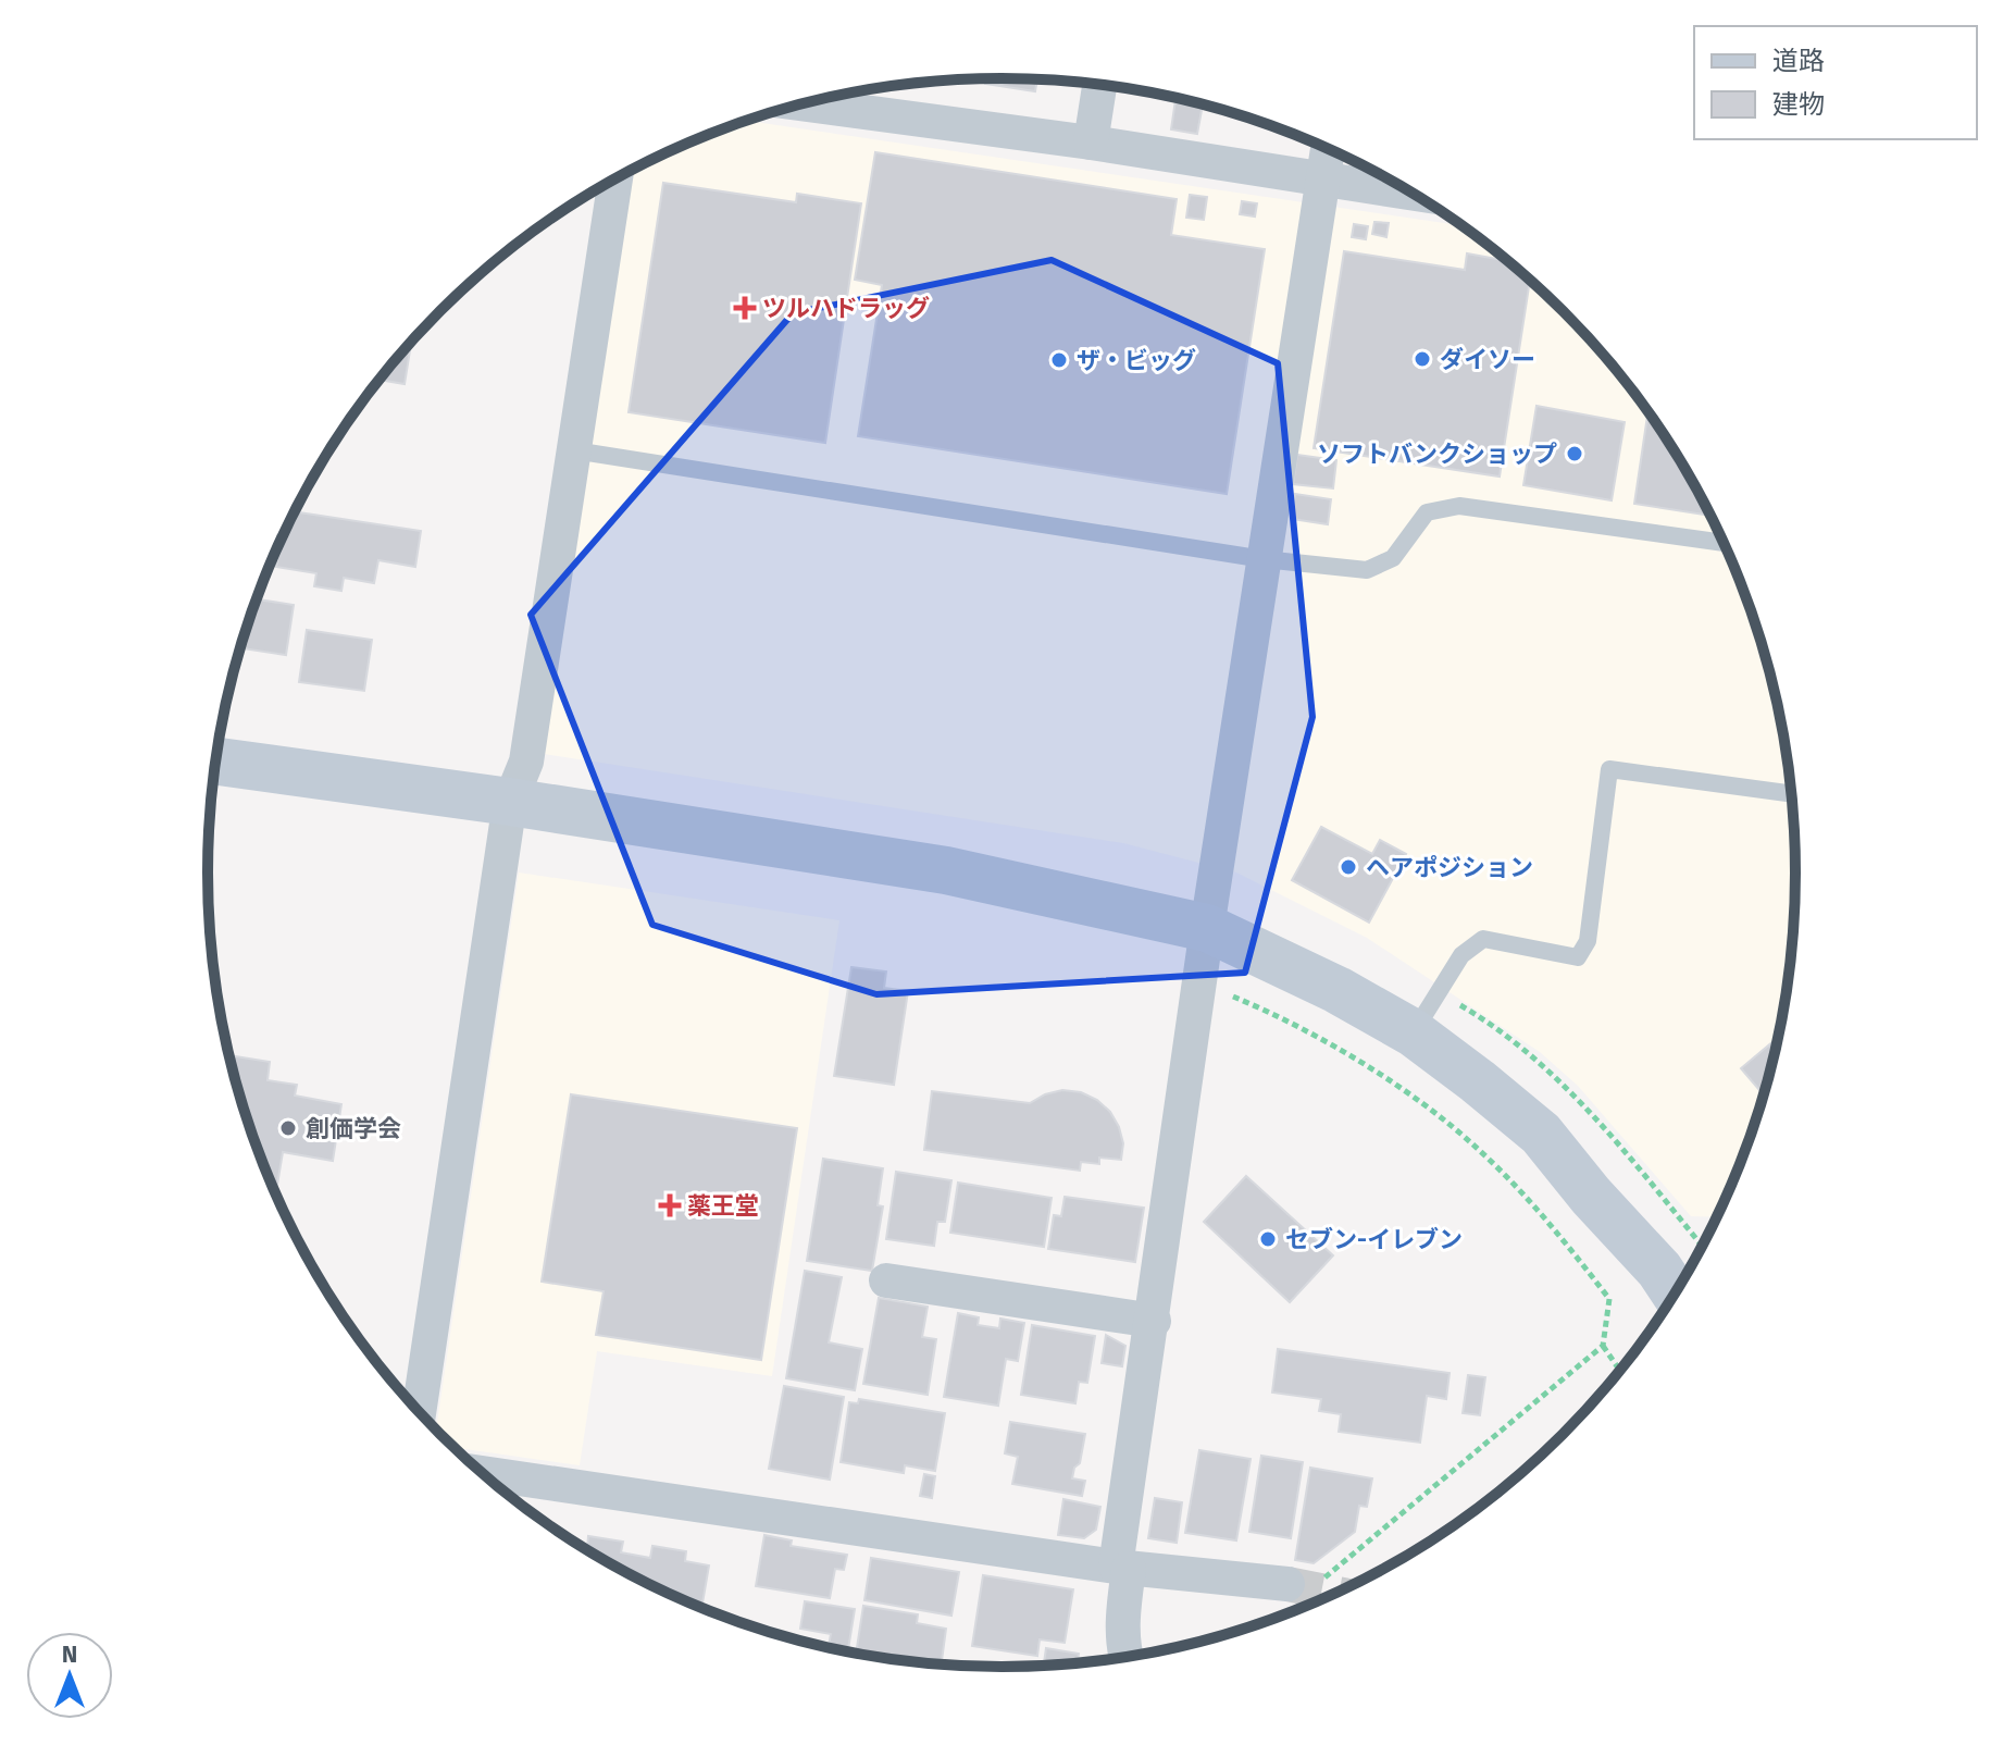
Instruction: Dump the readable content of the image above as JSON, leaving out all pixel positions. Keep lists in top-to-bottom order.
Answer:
{
  "places": {
    "health": ["ツルハドラッグ", "薬王堂"],
    "other": [
      "ダイソー",
      "ザ・ビッグ",
      "ソフトバンクショップ",
      "ヘアポジション",
      "創価学会",
      "セブン-イレブン"
    ]
  },
  "legend": ["道路", "建物"],
  "north": "top"
}
